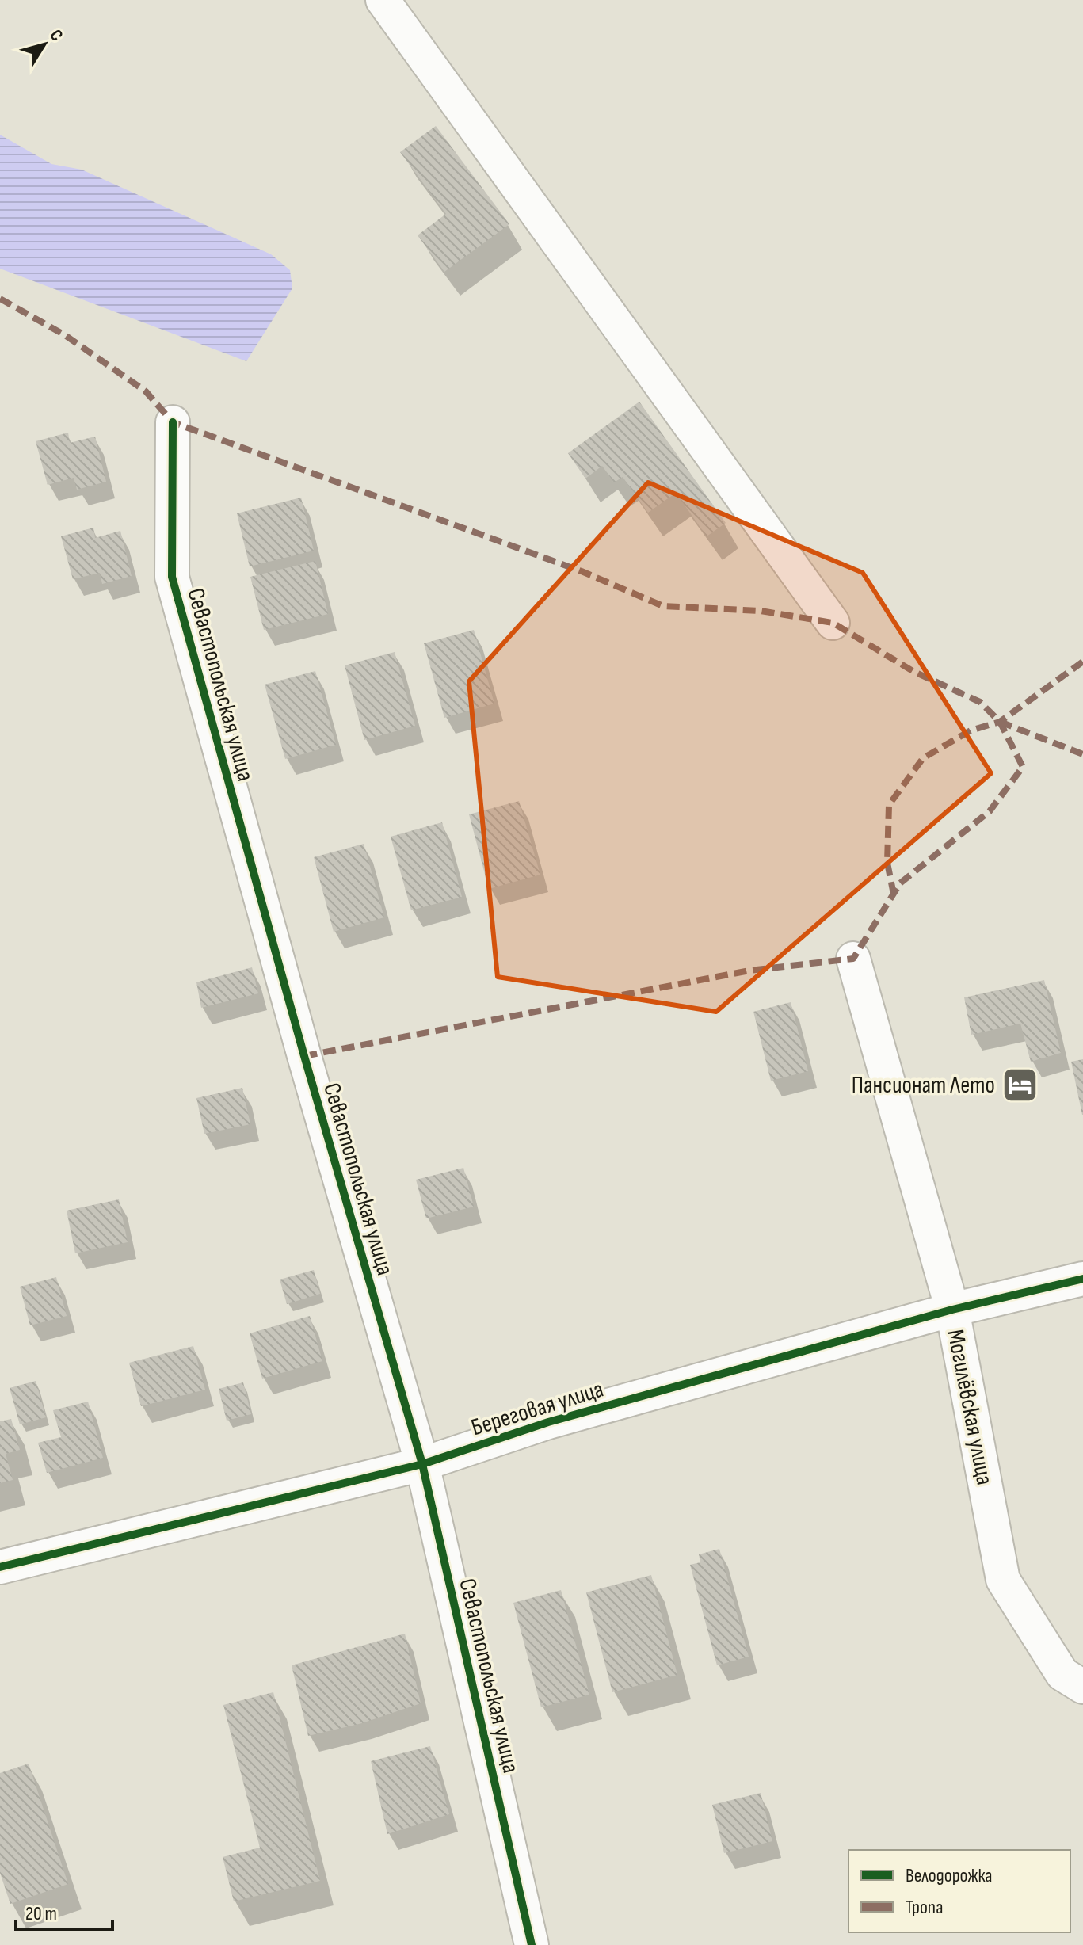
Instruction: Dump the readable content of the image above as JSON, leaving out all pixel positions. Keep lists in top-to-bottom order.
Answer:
{
  "streets": {
    "street": ["Севастопольская улица", "Могилёвская улица", "Береговая улица"]
  },
  "crossings": [
    ["Севастопольская улица", "Береговая улица"],
    ["Могилёвская улица", "Береговая улица"]
  ],
  "places": {
    "hotel": ["Пансионат Лето"]
  },
  "legend": ["Велодорожка", "Тропа"],
  "scale_bar": "20 m",
  "north": "top right"
}
